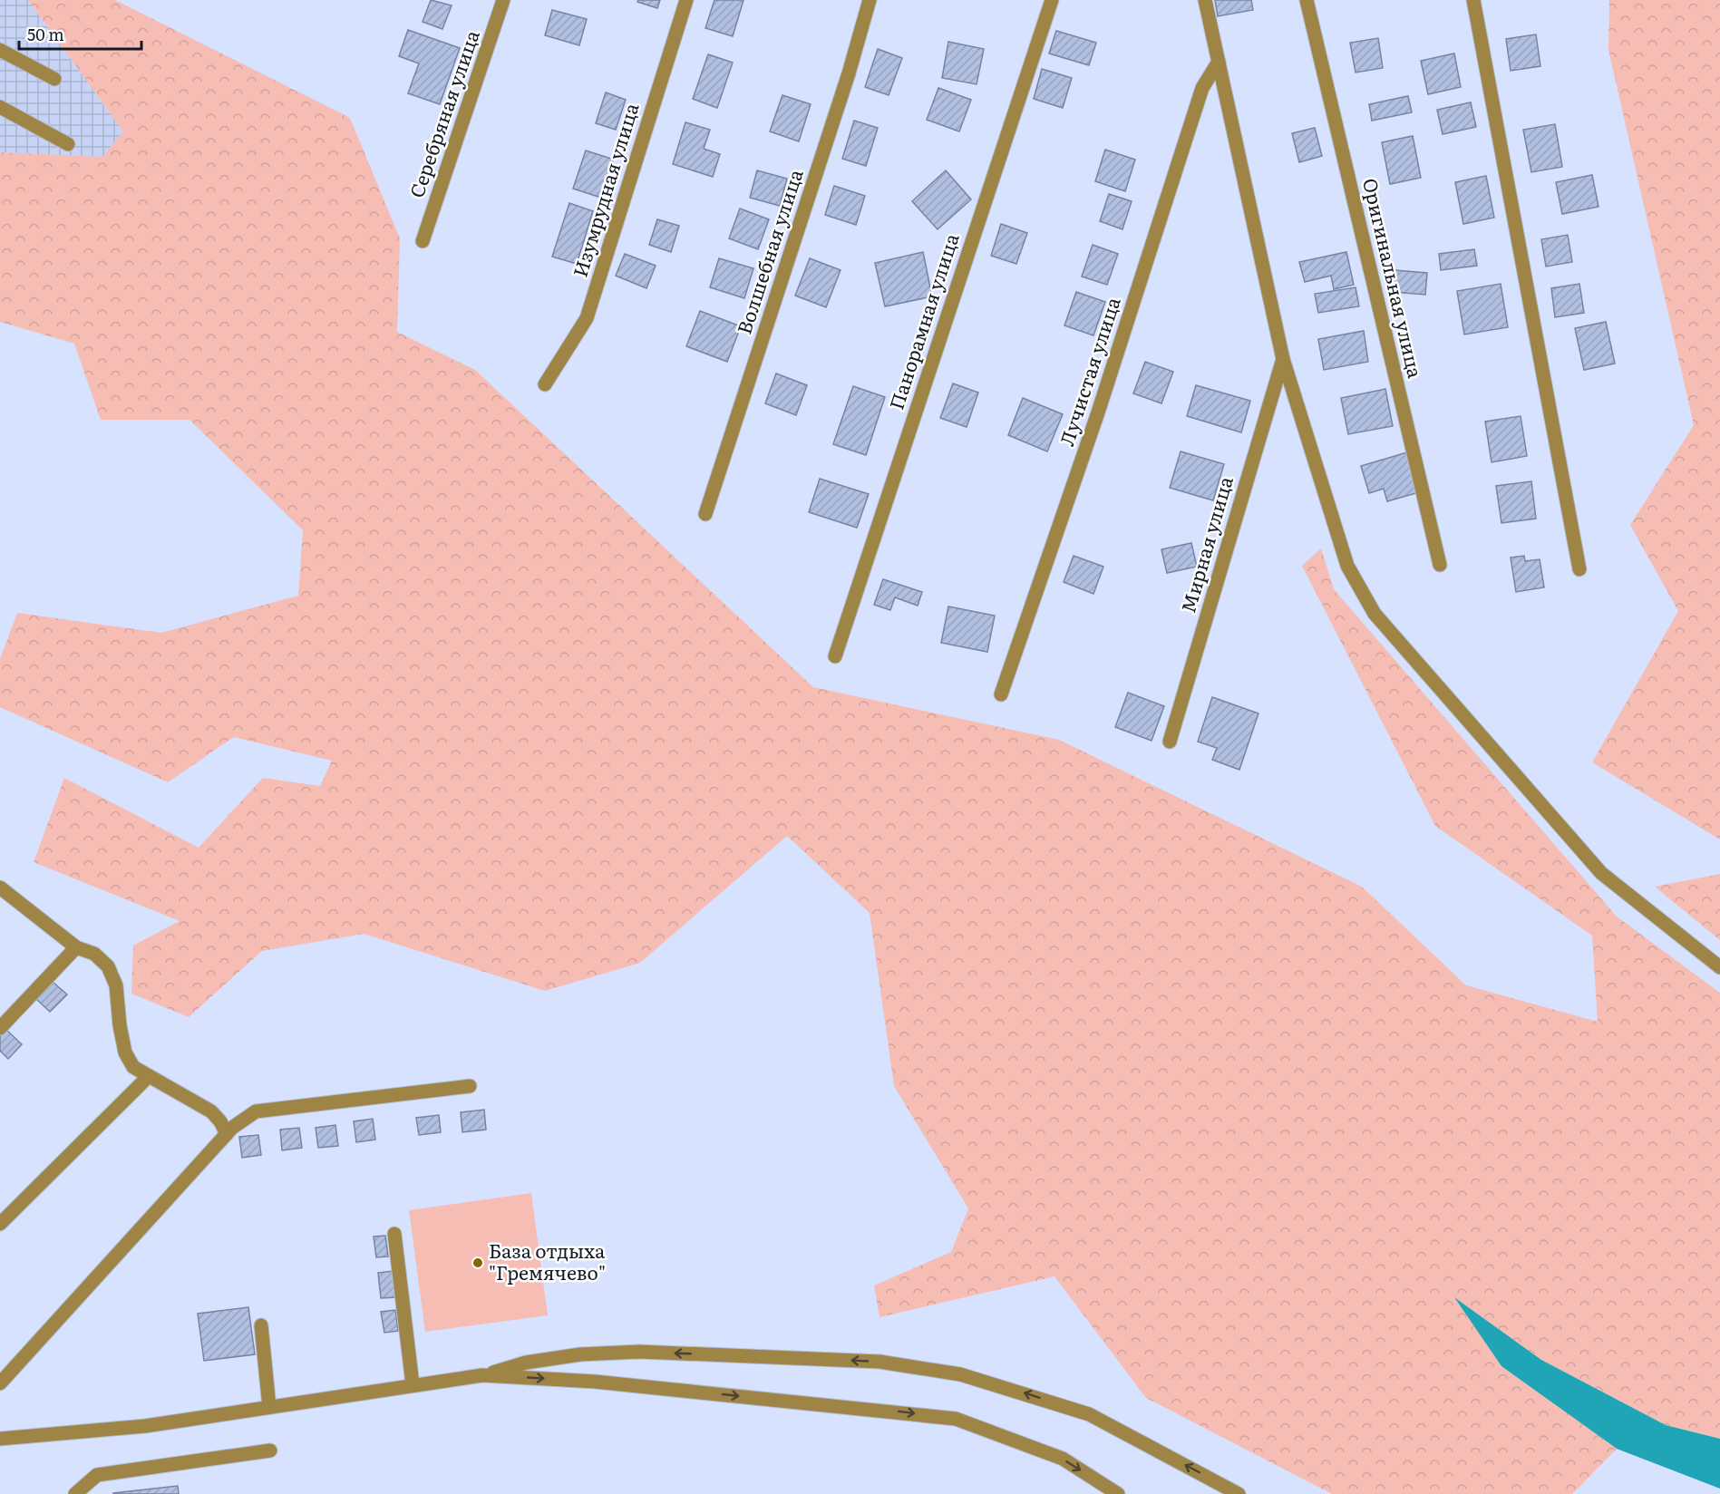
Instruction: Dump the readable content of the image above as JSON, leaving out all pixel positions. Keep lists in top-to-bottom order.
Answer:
{
  "streets": {
    "street": [
      "Серебряная улица",
      "Изумрудная улица",
      "Волшебная улица",
      "Оригинальная улица",
      "Панорамная улица",
      "Лучистая улица",
      "Мирная улица"
    ]
  },
  "places": ["База отдыха \"Гремячево\""],
  "scale_bar": "50 m"
}
